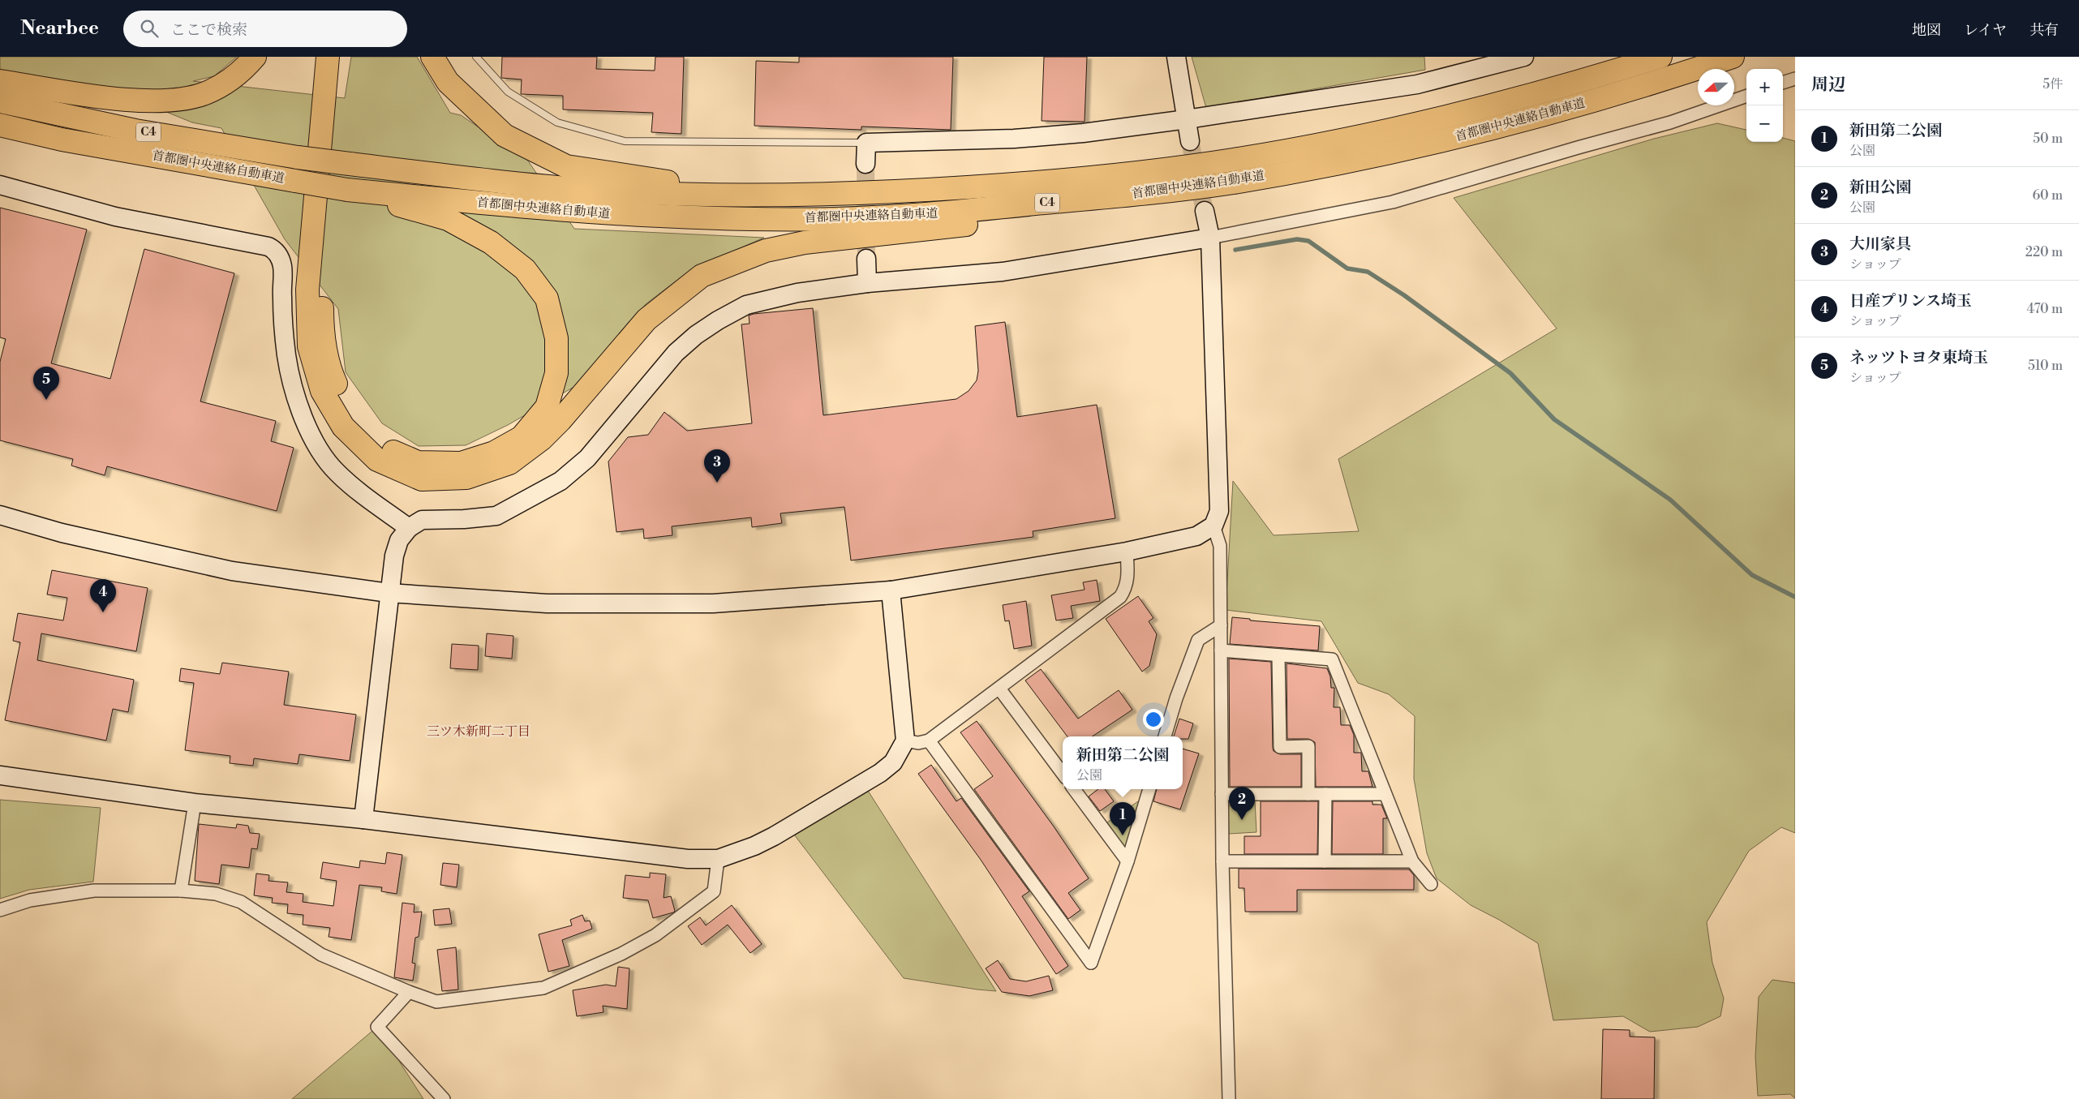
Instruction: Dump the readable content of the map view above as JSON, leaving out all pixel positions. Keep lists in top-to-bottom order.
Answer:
{
  "streets": {
    "highway": ["首都圏中央連絡自動車道", "C4"]
  },
  "districts": ["三ツ木新町二丁目"],
  "north": "left",
  "page": {
    "header": "Nearbee",
    "search": "ここで検索",
    "nav": ["地図", "レイヤ", "共有"],
    "heading": ["周辺", "5件"],
    "map_buttons": ["+", "−"],
    "list": [
      {
        "mark": "1",
        "name": "新田第二公園",
        "note": "公園",
        "value": "50 m"
      },
      {
        "mark": "2",
        "name": "新田公園",
        "note": "公園",
        "value": "60 m"
      },
      {
        "mark": "3",
        "name": "大川家具",
        "note": "ショップ",
        "value": "220 m"
      },
      {
        "mark": "4",
        "name": "日産プリンス埼玉",
        "note": "ショップ",
        "value": "470 m"
      },
      {
        "mark": "5",
        "name": "ネッツトヨタ東埼玉",
        "note": "ショップ",
        "value": "510 m"
      }
    ],
    "pins": [
      "5",
      "3",
      "4",
      "2",
      "1"
    ],
    "popup": ["新田第二公園", "公園"]
  }
}
